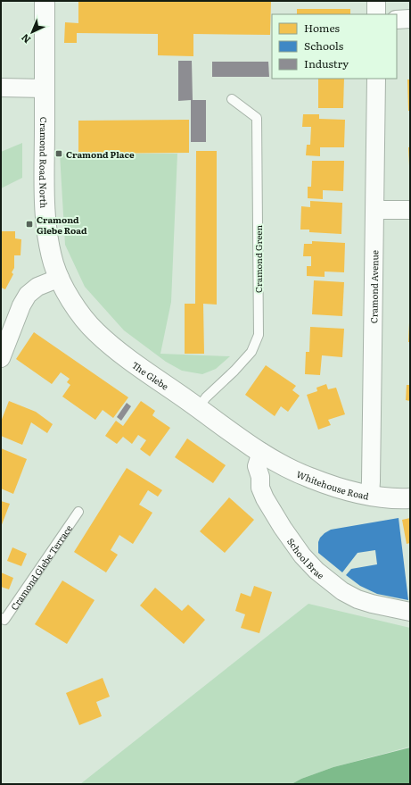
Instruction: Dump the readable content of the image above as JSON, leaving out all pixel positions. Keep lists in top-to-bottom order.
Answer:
{
  "streets": {
    "street": [
      "Cramond Road North",
      "Cramond Avenue",
      "The Glebe",
      "Whitehouse Road",
      "School Brae"
    ],
    "lane": ["Cramond Green", "Cramond Glebe Terrace"]
  },
  "crossings": [
    ["Cramond Road North", "The Glebe"],
    ["Cramond Green", "The Glebe"],
    ["Cramond Avenue", "Whitehouse Road"],
    ["The Glebe", "Whitehouse Road"],
    ["The Glebe", "School Brae"],
    ["Whitehouse Road", "School Brae"]
  ],
  "places": {
    "transit": ["Cramond Place", "Cramond Glebe Road"]
  },
  "legend": ["Homes", "Schools", "Industry"],
  "north": "bottom left"
}
